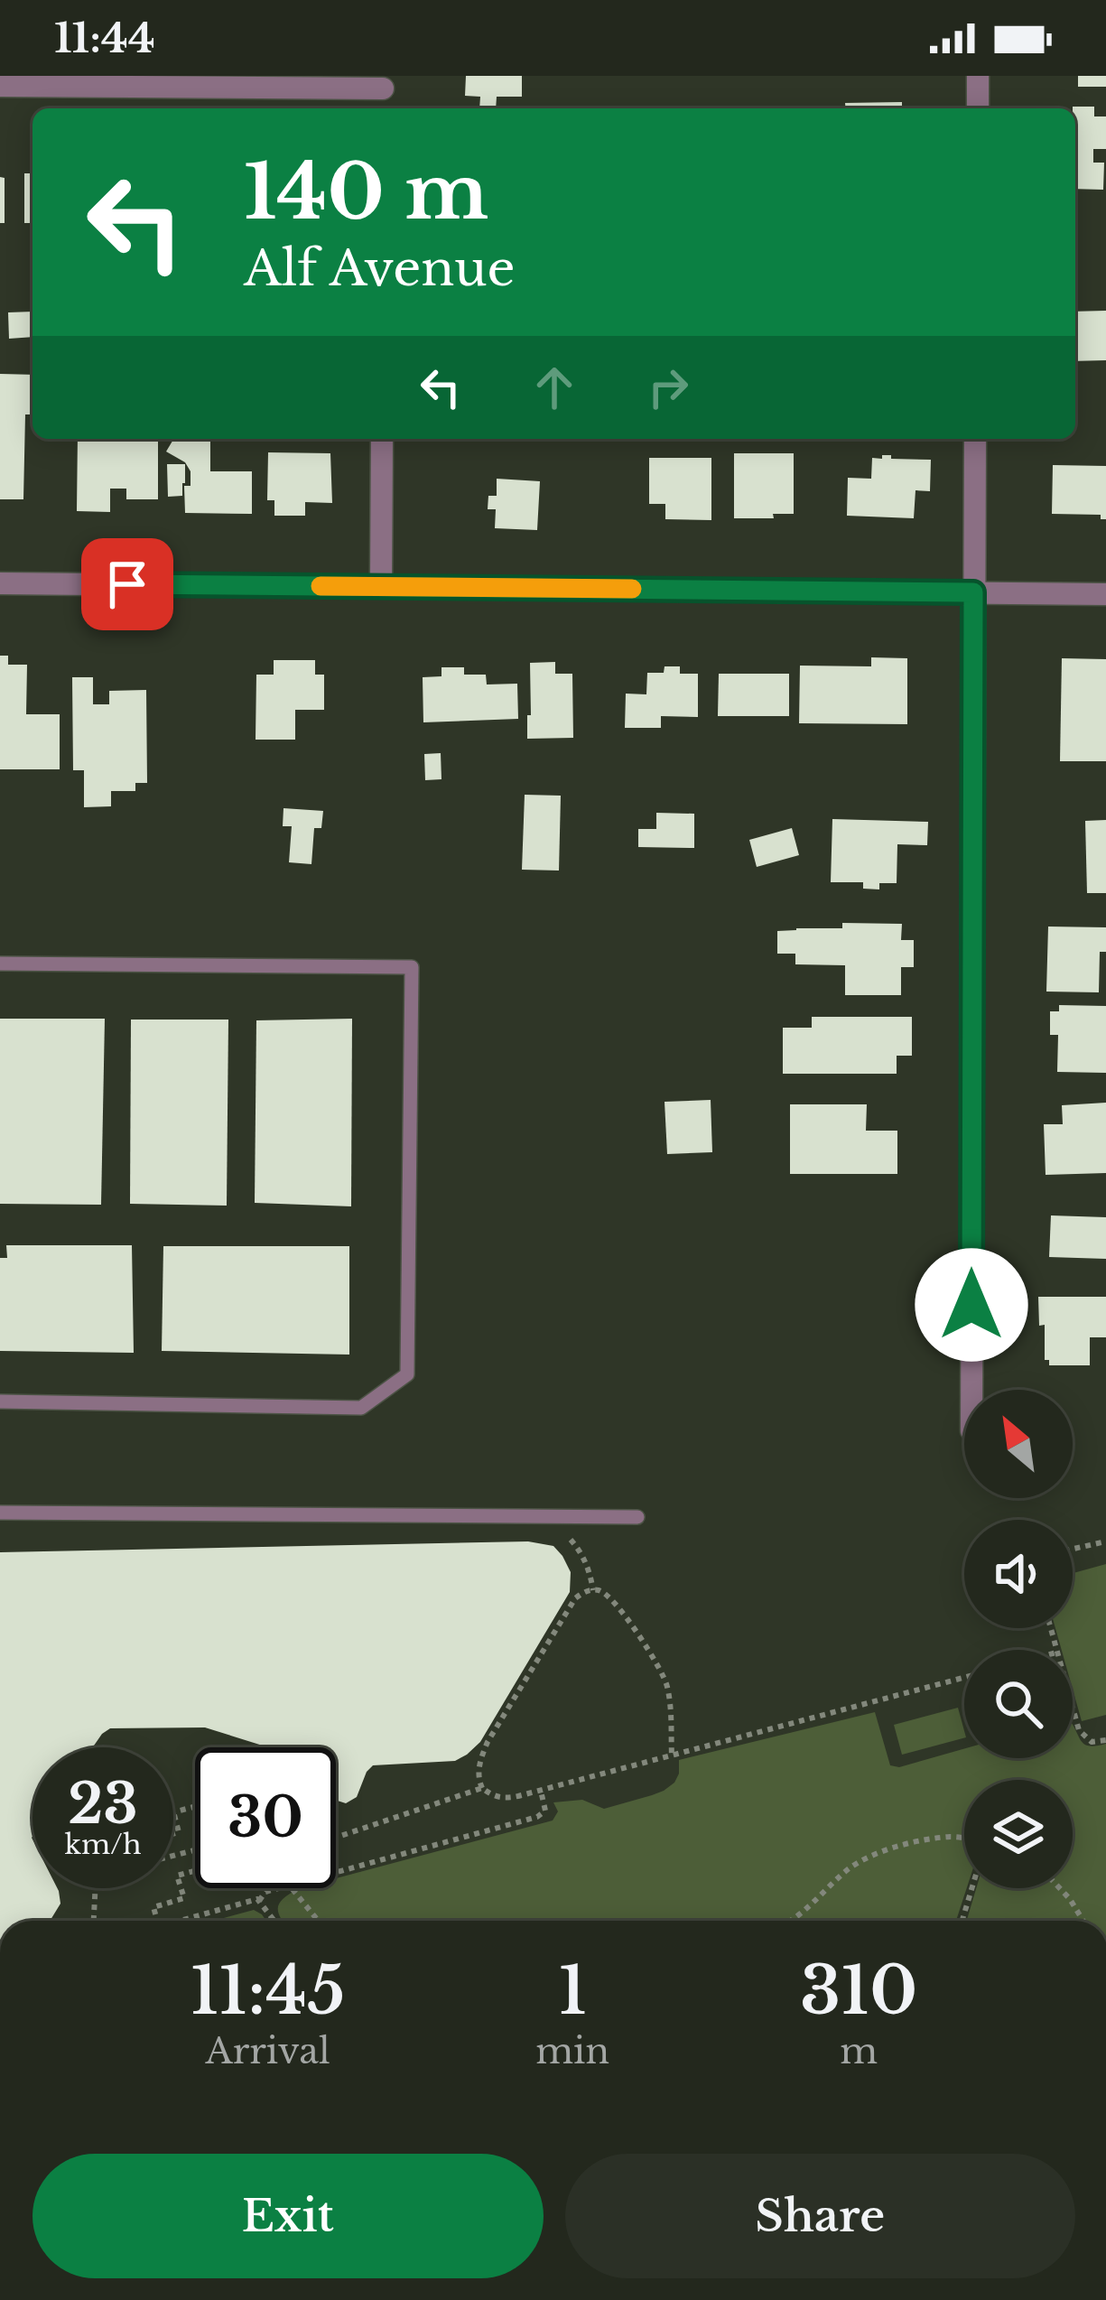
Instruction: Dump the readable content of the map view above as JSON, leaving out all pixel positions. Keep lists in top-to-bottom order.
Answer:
{
  "north": "top left",
  "page": {
    "status": "11:44",
    "turn": ["140 m", "Alf Avenue"],
    "speed": "23 km/h",
    "limit": "30",
    "eta": [
      "11:45",
      "Arrival",
      "1",
      "min",
      "310",
      "m"
    ],
    "buttons": ["Exit", "Share"]
  }
}
